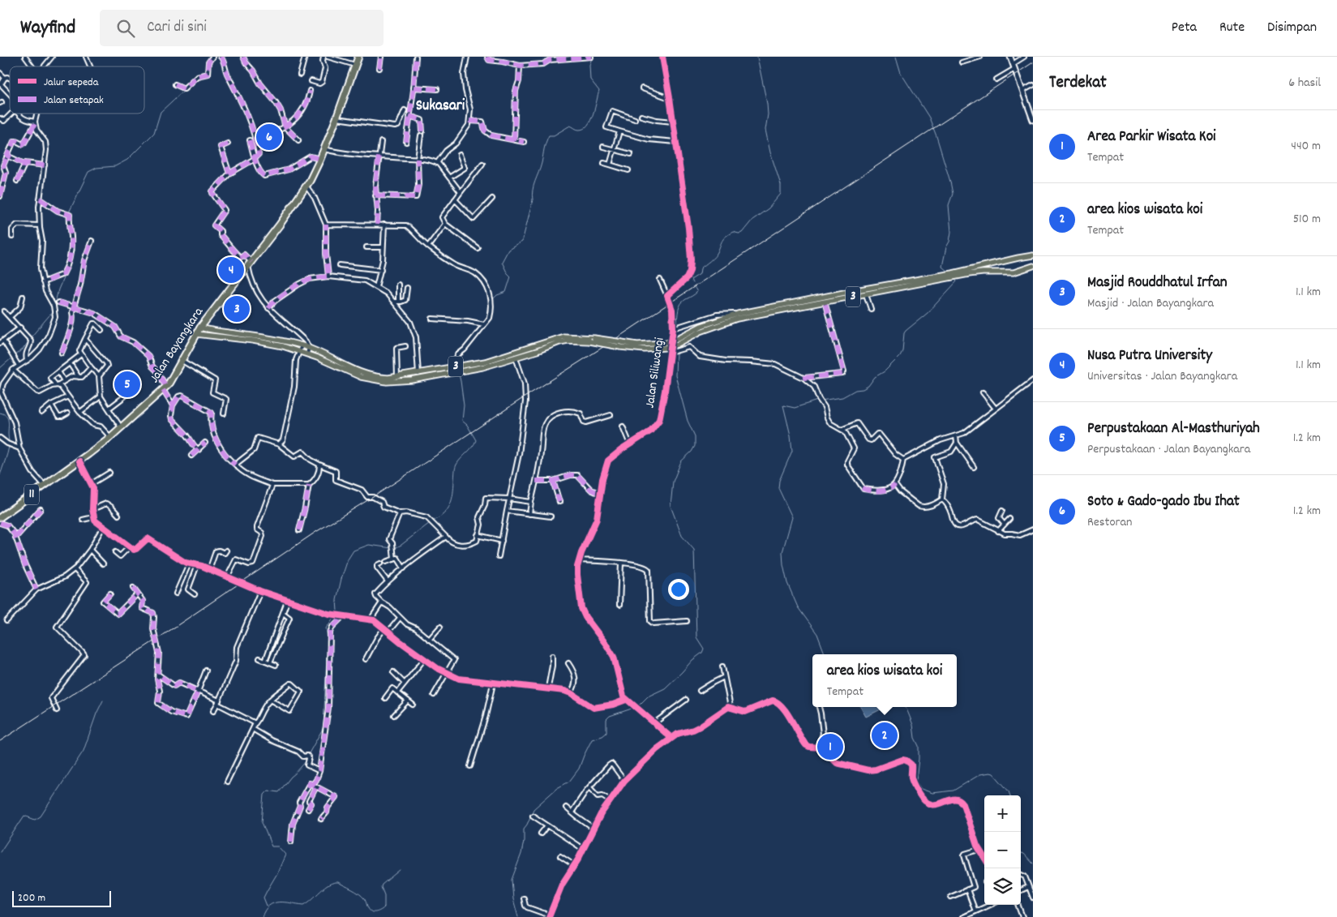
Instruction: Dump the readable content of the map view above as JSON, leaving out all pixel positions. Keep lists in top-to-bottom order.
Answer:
{
  "streets": {
    "highway": ["Jalan Bayangkara", "11"],
    "main road": ["3"],
    "street": ["Jalan Siliwangi"]
  },
  "crossings": [
    ["3", "Jalan Bayangkara"],
    ["Jalan Bayangkara", "11"]
  ],
  "districts": ["Sukasari"],
  "legend": ["Jalur sepeda", "Jalan setapak"],
  "scale_bar": "200 m",
  "page": {
    "header": "Wayfind",
    "search": "Cari di sini",
    "nav": ["Peta", "Rute", "Disimpan"],
    "heading": ["Terdekat", "6 hasil"],
    "list": [
      {
        "mark": "1",
        "name": "Area Parkir Wisata Koi",
        "note": "Tempat",
        "value": "440 m"
      },
      {
        "mark": "2",
        "name": "area kios wisata koi",
        "note": "Tempat",
        "value": "510 m"
      },
      {
        "mark": "3",
        "name": "Masjid Rouddhatul Irfan",
        "note": "Masjid · Jalan Bayangkara",
        "value": "1.1 km"
      },
      {
        "mark": "4",
        "name": "Nusa Putra University",
        "note": "Universitas · Jalan Bayangkara",
        "value": "1.1 km"
      },
      {
        "mark": "5",
        "name": "Perpustakaan Al-Masthuriyah",
        "note": "Perpustakaan · Jalan Bayangkara",
        "value": "1.2 km"
      },
      {
        "mark": "6",
        "name": "Soto & Gado-gado Ibu Ihat",
        "note": "Restoran",
        "value": "1.2 km"
      }
    ],
    "pins": [
      "6",
      "4",
      "3",
      "5",
      "2",
      "1"
    ],
    "popup": ["area kios wisata koi", "Tempat"],
    "map_buttons": ["+", "−"],
    "scale": "200 m"
  }
}
